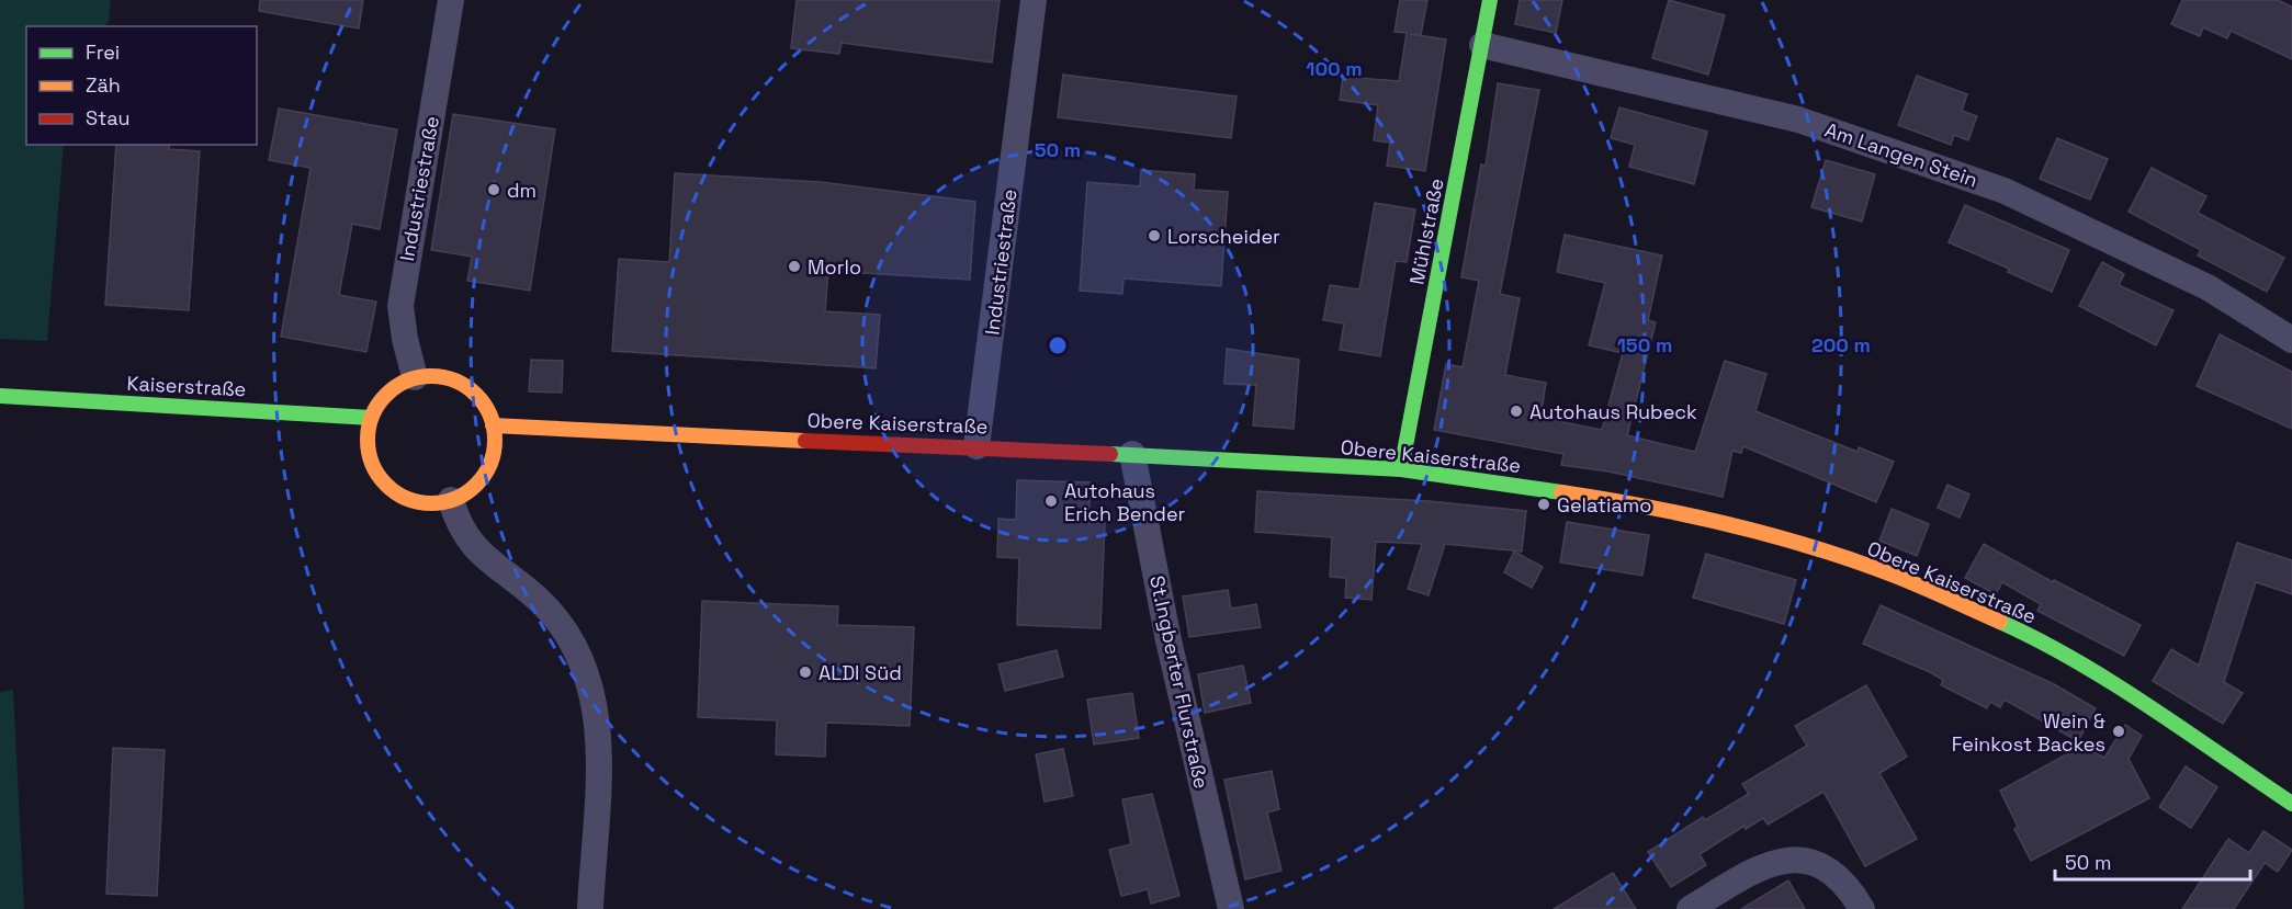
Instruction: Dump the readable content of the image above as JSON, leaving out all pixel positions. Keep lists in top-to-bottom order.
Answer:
{
  "streets": {
    "main road": ["Mühlstraße", "Kaiserstraße", "Obere Kaiserstraße"],
    "street": ["Am Langen Stein", "Industriestraße", "St.Ingberter Flurstraße"]
  },
  "crossings": [
    ["Am Langen Stein", "Mühlstraße"],
    ["Industriestraße", "Kaiserstraße"],
    ["Industriestraße", "Obere Kaiserstraße"],
    ["Mühlstraße", "Obere Kaiserstraße"],
    ["Kaiserstraße", "Obere Kaiserstraße"],
    ["Obere Kaiserstraße", "St.Ingberter Flurstraße"]
  ],
  "places": [
    "dm",
    "Lorscheider",
    "Morlo",
    "Autohaus Rubeck",
    "Autohaus Erich Bender",
    "Gelatiamo",
    "ALDI Süd",
    "Wein & Feinkost Backes"
  ],
  "legend": ["Frei", "Zäh", "Stau"],
  "scale_bar": "50 m",
  "rings": [
    "100 m",
    "50 m",
    "150 m",
    "200 m"
  ]
}
